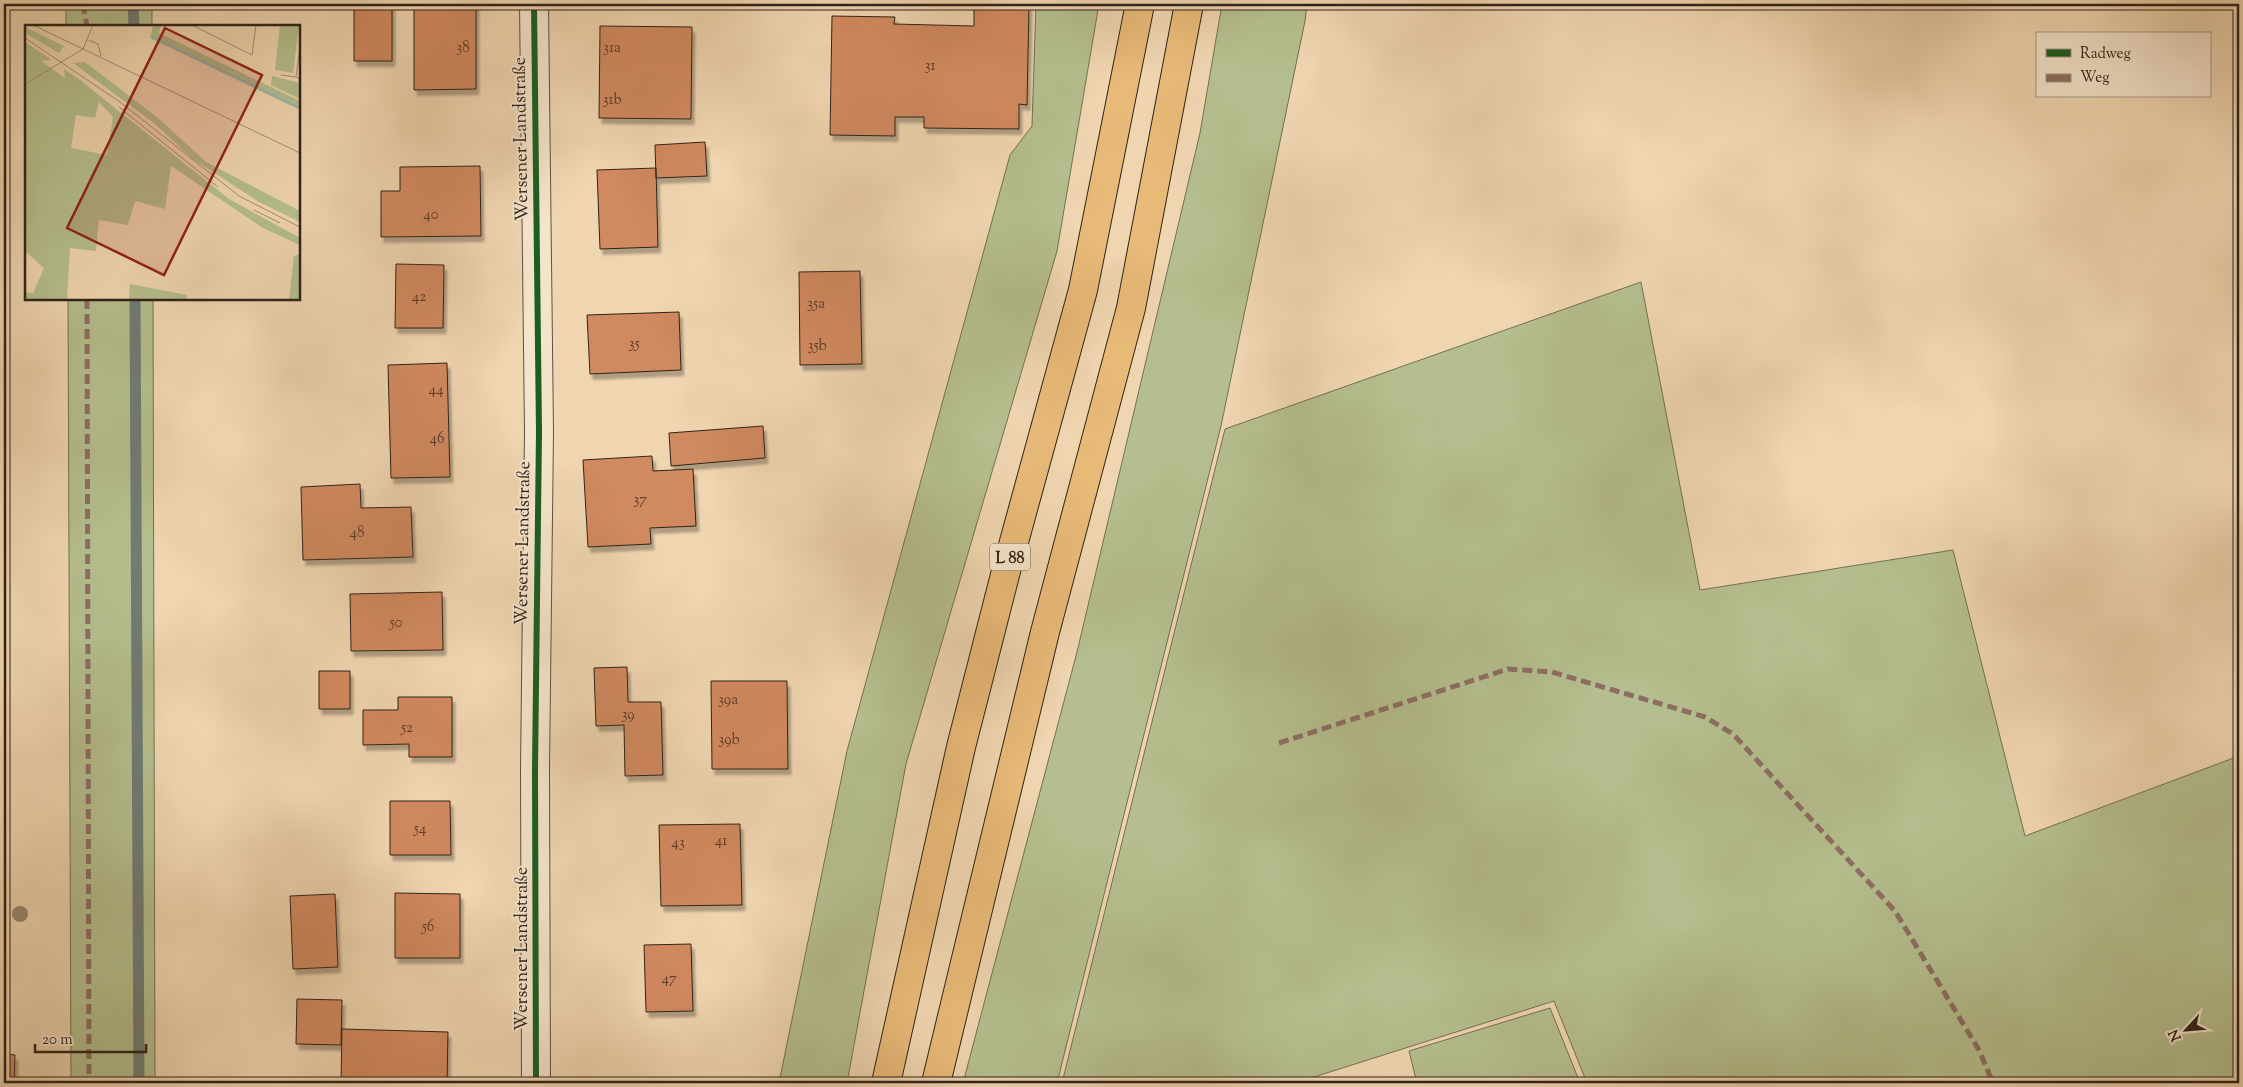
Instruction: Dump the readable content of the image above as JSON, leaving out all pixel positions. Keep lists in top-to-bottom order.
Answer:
{
  "streets": {
    "highway": ["L 88"],
    "street": ["Wersener Landstraße"]
  },
  "house_numbers": [
    "38",
    "31a",
    "31",
    "31b",
    "40",
    "42",
    "35a",
    "35",
    "35b",
    "44",
    "46",
    "37",
    "48",
    "50",
    "39a",
    "39",
    "52",
    "39b",
    "54",
    "41",
    "43",
    "56",
    "47"
  ],
  "legend": ["Radweg", "Weg"],
  "scale_bar": "20 m",
  "north": "bottom left"
}
